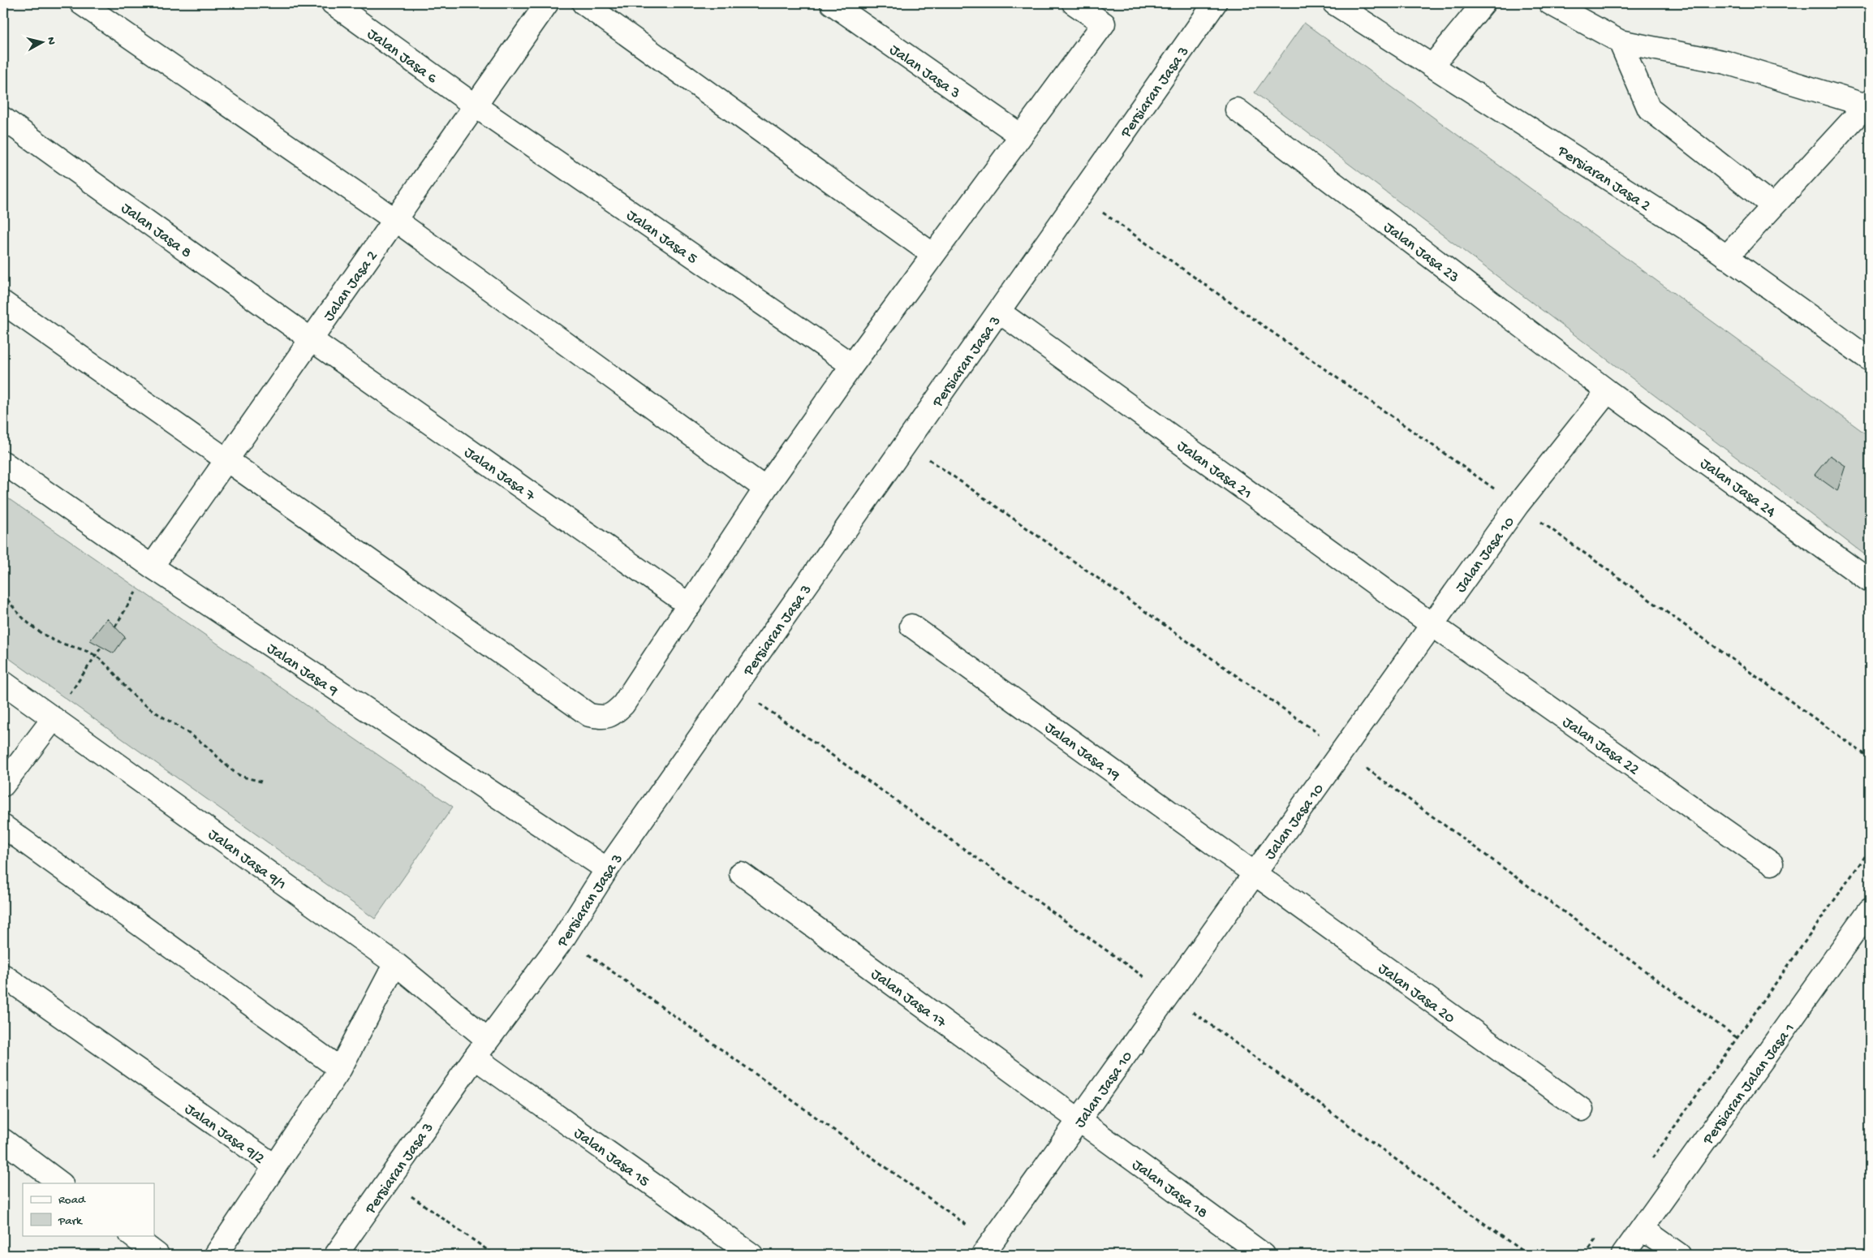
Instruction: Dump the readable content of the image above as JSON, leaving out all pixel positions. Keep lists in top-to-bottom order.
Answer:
{
  "streets": {
    "street": [
      "Jalan Jasa 6",
      "Jalan Jasa 3",
      "Persiaran Jasa 3",
      "Persiaran Jasa 2",
      "Jalan Jasa 8",
      "Jalan Jasa 5",
      "Jalan Jasa 23",
      "Jalan Jasa 2",
      "Jalan Jasa 21",
      "Jalan Jasa 7",
      "Jalan Jasa 24",
      "Jalan Jasa 10",
      "Jalan Jasa 9",
      "Jalan Jasa 22",
      "Jalan Jasa 19",
      "Jalan Jasa 9/1",
      "Jalan Jasa 20",
      "Jalan Jasa 17",
      "Persiaran Jalan Jasa 1",
      "Jalan Jasa 9/2",
      "Jalan Jasa 15",
      "Jalan Jasa 18"
    ]
  },
  "crossings": [
    ["Jalan Jasa 6", "Jalan Jasa 5"],
    ["Jalan Jasa 6", "Jalan Jasa 2"],
    ["Persiaran Jasa 3", "Jalan Jasa 21"],
    ["Persiaran Jasa 3", "Jalan Jasa 9"],
    ["Persiaran Jasa 3", "Jalan Jasa 9/1"],
    ["Persiaran Jasa 3", "Jalan Jasa 15"],
    ["Jalan Jasa 8", "Jalan Jasa 2"],
    ["Jalan Jasa 8", "Jalan Jasa 7"],
    ["Jalan Jasa 5", "Jalan Jasa 2"],
    ["Jalan Jasa 23", "Jalan Jasa 24"],
    ["Jalan Jasa 23", "Jalan Jasa 10"],
    ["Jalan Jasa 2", "Jalan Jasa 7"],
    ["Jalan Jasa 2", "Jalan Jasa 9"],
    ["Jalan Jasa 21", "Jalan Jasa 10"],
    ["Jalan Jasa 21", "Jalan Jasa 22"],
    ["Jalan Jasa 24", "Jalan Jasa 10"],
    ["Jalan Jasa 10", "Jalan Jasa 22"],
    ["Jalan Jasa 10", "Jalan Jasa 19"],
    ["Jalan Jasa 10", "Jalan Jasa 20"],
    ["Jalan Jasa 10", "Jalan Jasa 17"],
    ["Jalan Jasa 10", "Jalan Jasa 18"],
    ["Jalan Jasa 19", "Jalan Jasa 20"],
    ["Jalan Jasa 9/1", "Jalan Jasa 9/2"],
    ["Jalan Jasa 17", "Jalan Jasa 18"]
  ],
  "legend": ["Road", "Park"],
  "north": "right"
}
